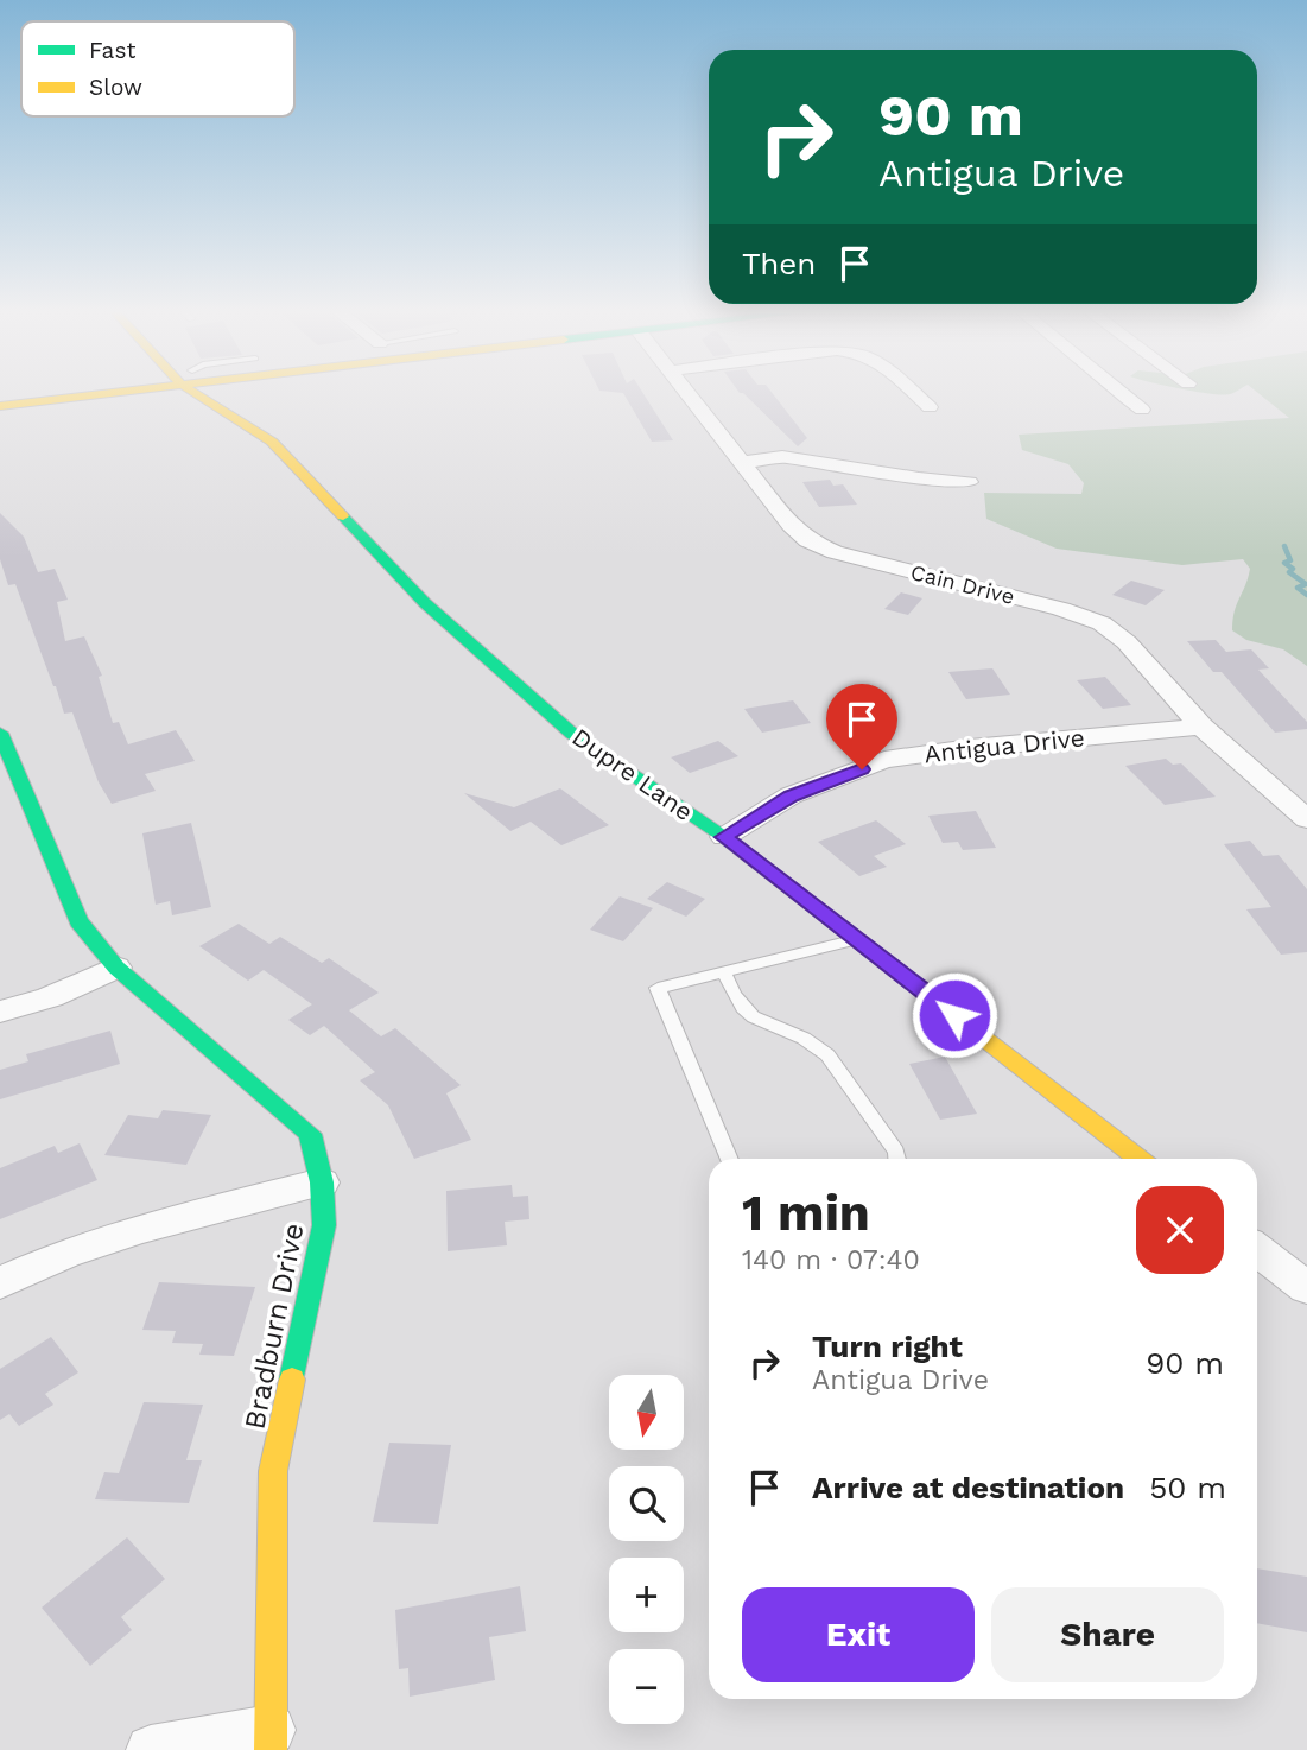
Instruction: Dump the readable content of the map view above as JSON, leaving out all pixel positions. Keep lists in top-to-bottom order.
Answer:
{
  "streets": {
    "street": [
      "Cain Drive",
      "Antigua Drive",
      "Dupre Lane",
      "Bradburn Drive"
    ]
  },
  "crossings": [
    ["Cain Drive", "Antigua Drive"],
    ["Antigua Drive", "Dupre Lane"]
  ],
  "legend": ["Fast", "Slow"],
  "north": "bottom",
  "page": {
    "turn": ["90 m", "Antigua Drive"],
    "then": "Then",
    "heading": ["1 min", "140 m · 07:40"],
    "list": [
      {
        "name": "Turn right",
        "note": "Antigua Drive",
        "value": "90 m"
      },
      {
        "name": "Arrive at destination",
        "value": "50 m"
      }
    ],
    "map_buttons": ["+", "−"],
    "buttons": ["Exit", "Share"]
  }
}
